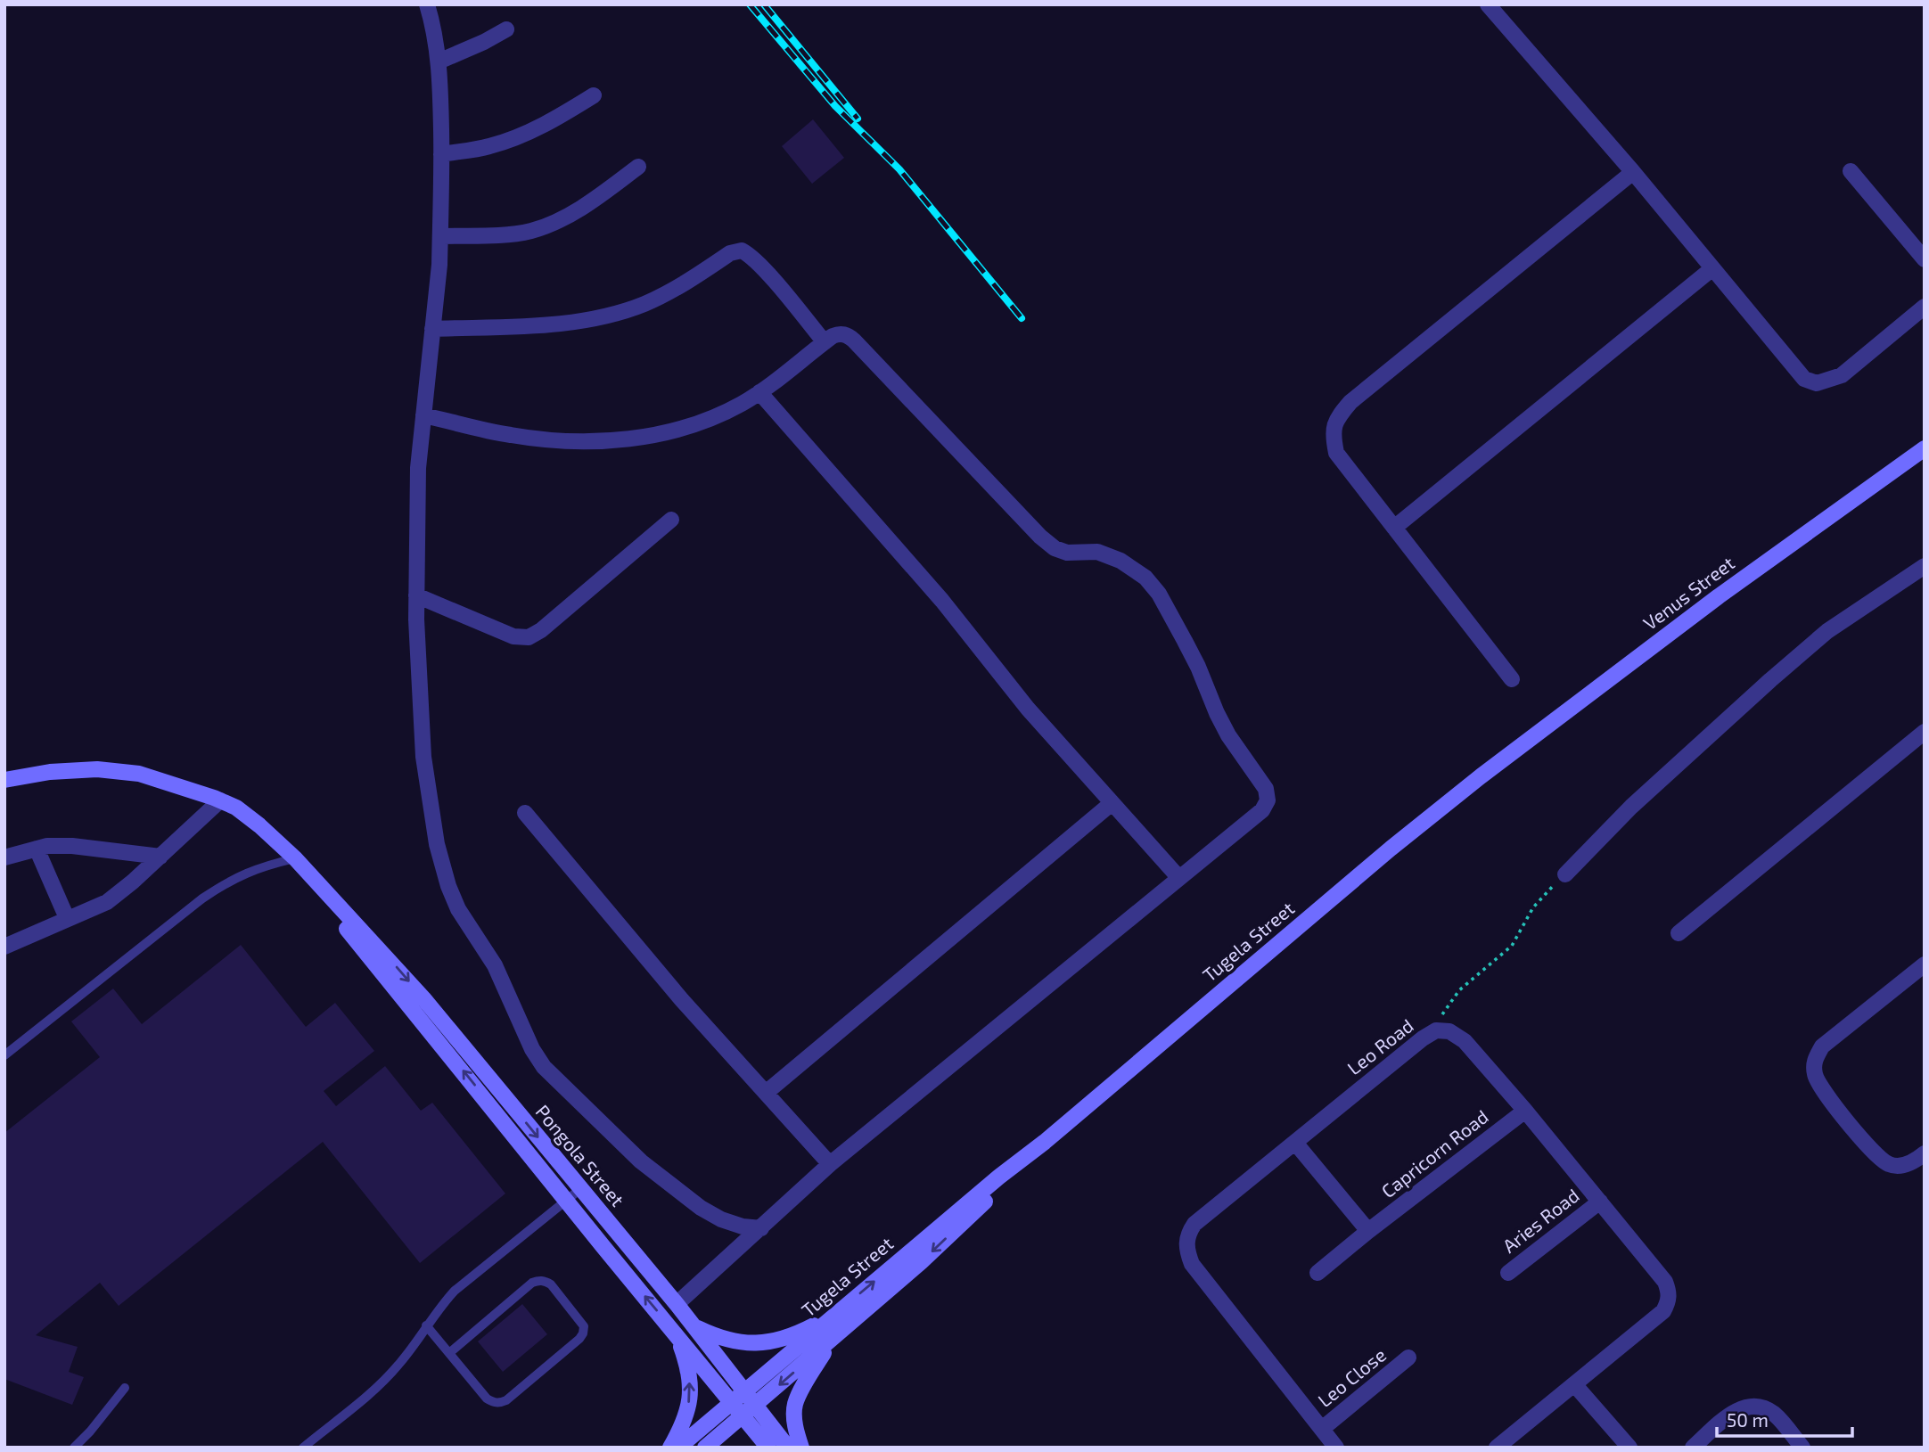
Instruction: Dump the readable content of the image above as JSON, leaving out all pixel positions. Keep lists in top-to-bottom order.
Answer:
{
  "streets": {
    "street": [
      "Venus Street",
      "Tugela Street",
      "Leo Road",
      "Capricorn Road",
      "Pongola Street",
      "Aries Road",
      "Leo Close"
    ]
  },
  "crossings": [
    ["Venus Street", "Tugela Street"],
    ["Tugela Street", "Pongola Street"],
    ["Leo Road", "Capricorn Road"],
    ["Leo Road", "Aries Road"],
    ["Leo Road", "Leo Close"]
  ],
  "scale_bar": "50 m"
}
